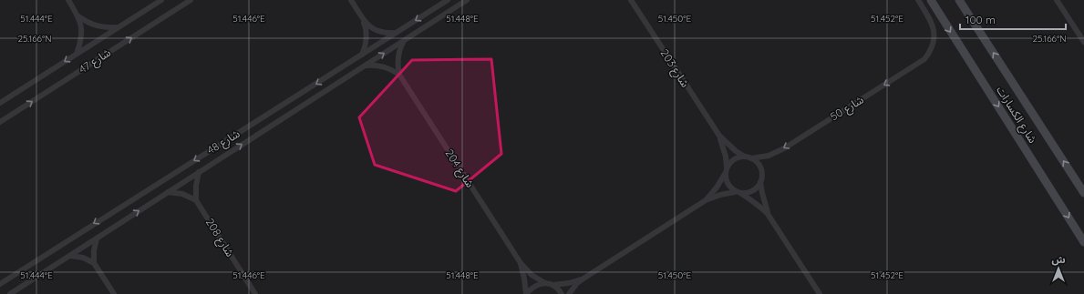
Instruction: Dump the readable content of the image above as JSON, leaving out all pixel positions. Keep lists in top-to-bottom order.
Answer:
{
  "streets": {
    "street": [
      "شارع 47",
      "شارع 203",
      "شارع 50",
      "شارع الكسارات",
      "شارع 48",
      "شارع 204",
      "شارع 208"
    ]
  },
  "crossings": [
    ["شارع 203", "شارع 50"],
    ["شارع 48", "شارع 204"]
  ],
  "one_way": ["شارع 50"],
  "scale_bar": "100 m",
  "north": "top",
  "coordinates": [
    "51.444°E",
    "51.446°E",
    "51.448°E",
    "51.450°E",
    "51.452°E",
    "25.166°N"
  ]
}
